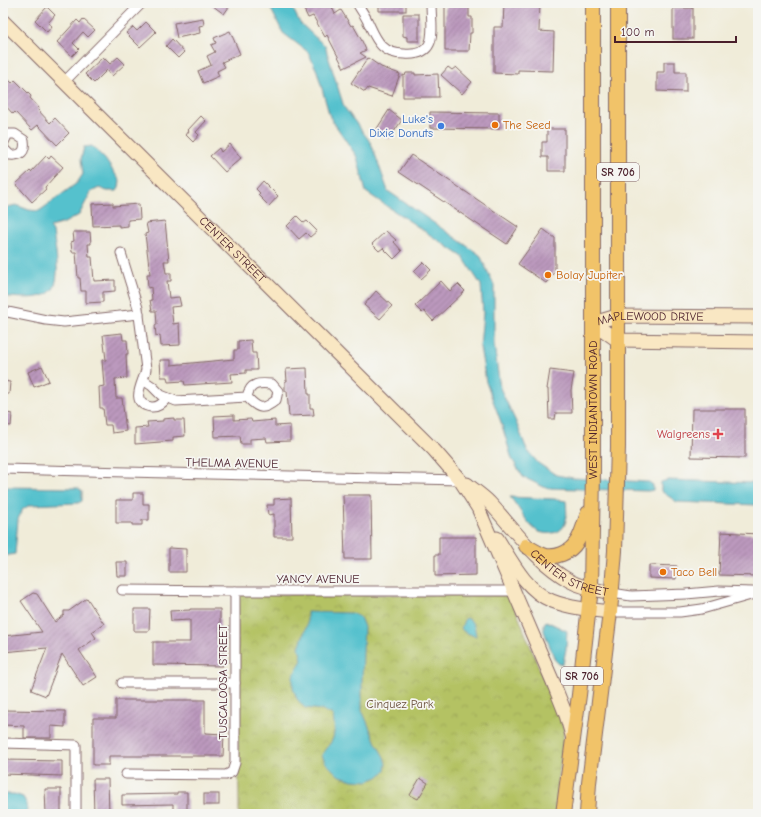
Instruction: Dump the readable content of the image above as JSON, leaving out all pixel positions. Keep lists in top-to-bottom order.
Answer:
{
  "streets": {
    "main road": ["SR 706", "WEST INDIANTOWN ROAD"],
    "street": [
      "CENTER STREET",
      "MAPLEWOOD DRIVE",
      "THELMA AVENUE",
      "YANCY AVENUE",
      "TUSCALOOSA STREET"
    ]
  },
  "crossings": [
    ["CENTER STREET", "WEST INDIANTOWN ROAD"],
    ["CENTER STREET", "THELMA AVENUE"],
    ["CENTER STREET", "YANCY AVENUE"],
    ["MAPLEWOOD DRIVE", "WEST INDIANTOWN ROAD"],
    ["YANCY AVENUE", "TUSCALOOSA STREET"]
  ],
  "parks": ["Cinquez Park"],
  "places": {
    "other": [
      "The Seed",
      "Luke's Dixie Donuts",
      "Bolay Jupiter",
      "Taco Bell"
    ],
    "health": ["Walgreens"]
  },
  "scale_bar": "100 m"
}
